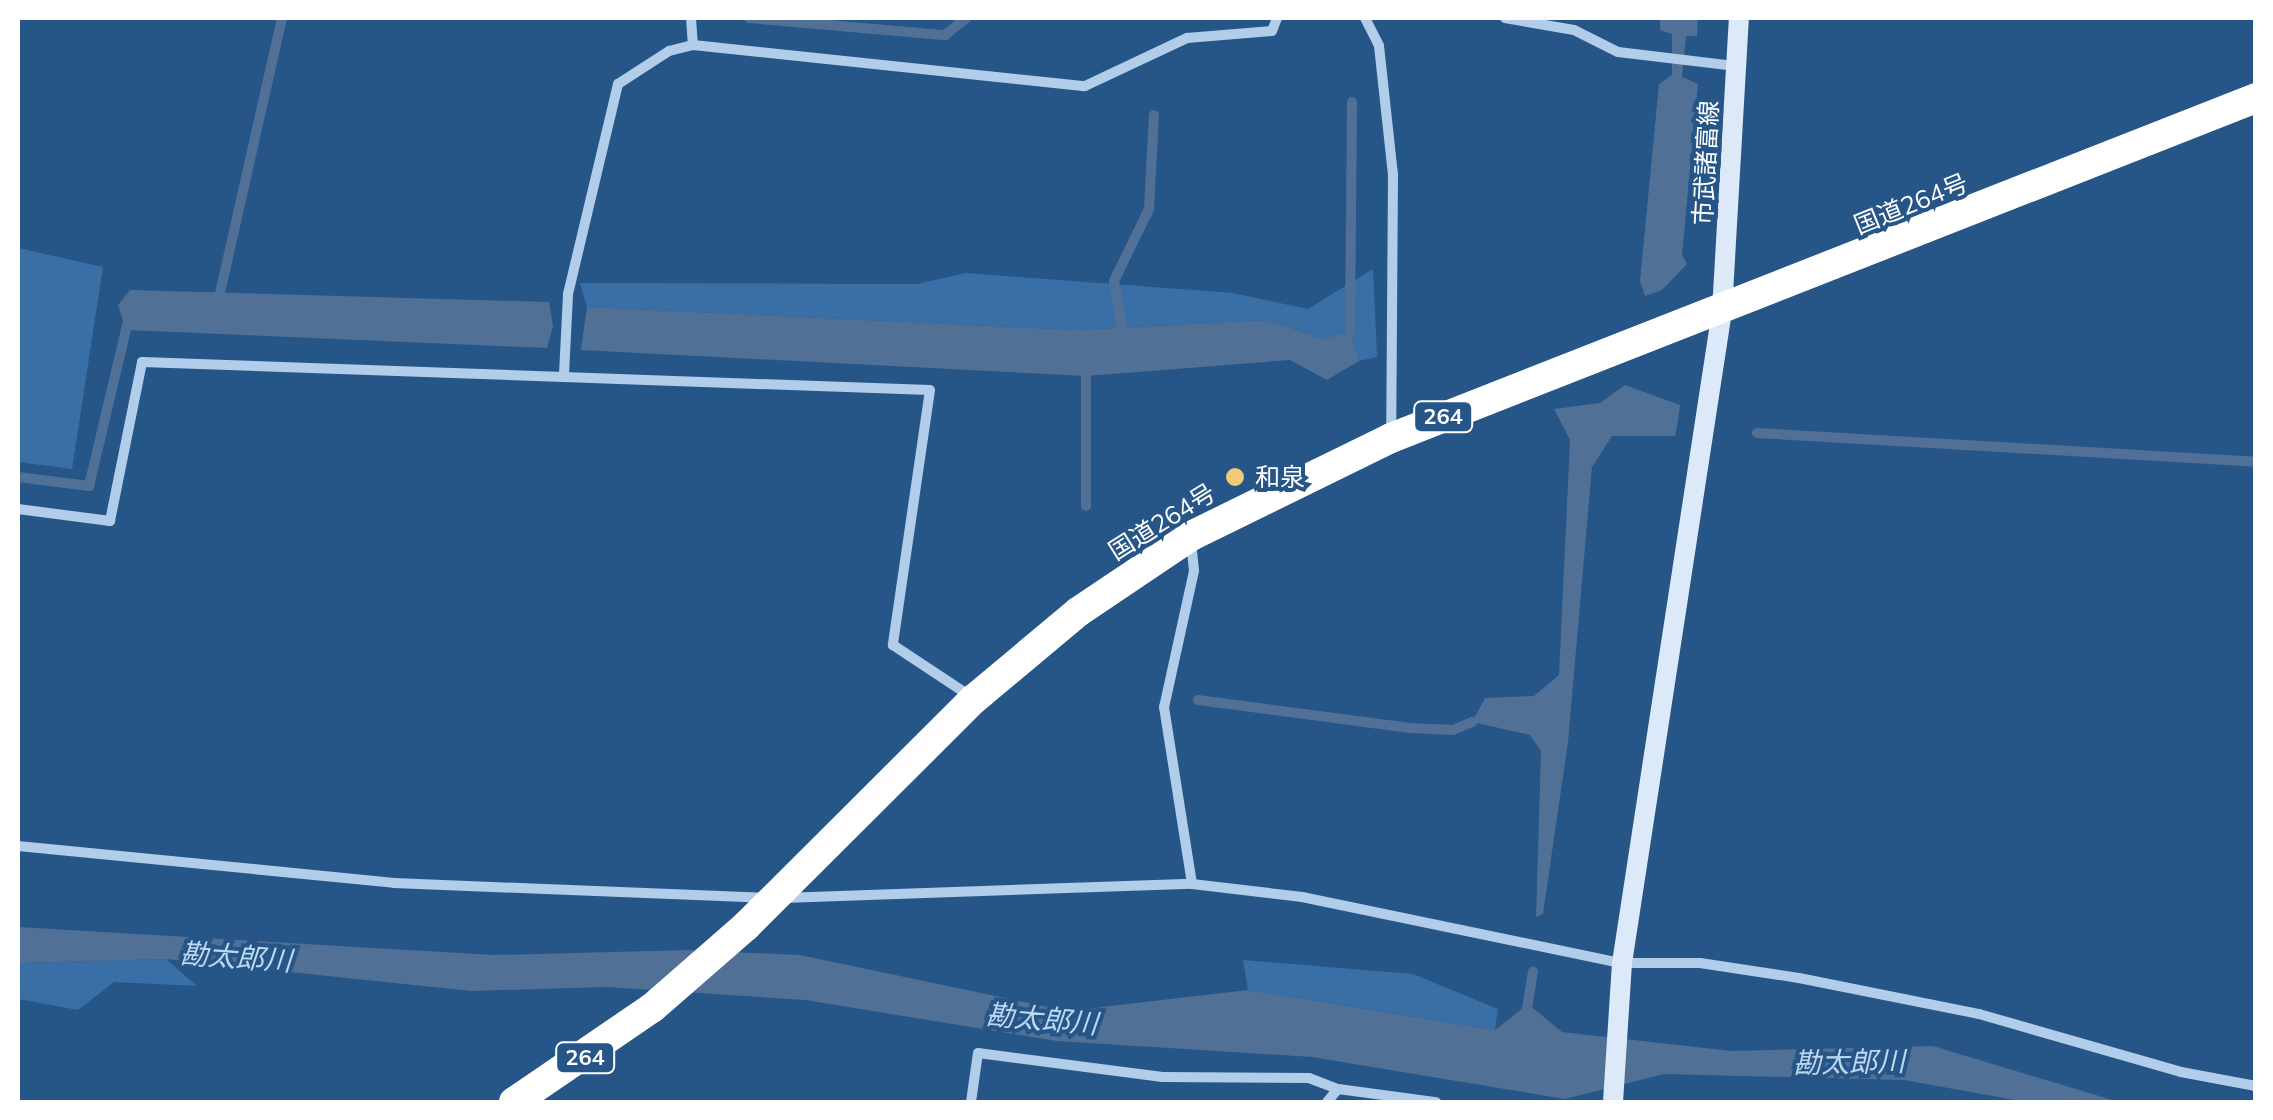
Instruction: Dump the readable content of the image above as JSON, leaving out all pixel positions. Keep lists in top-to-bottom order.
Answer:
{
  "streets": {
    "highway": ["国道264号", "264"],
    "street": ["市武諸富線"]
  },
  "crossings": [
    ["市武諸富線", "国道264号"]
  ],
  "water": ["勘太郎川"],
  "places": ["和泉"]
}
